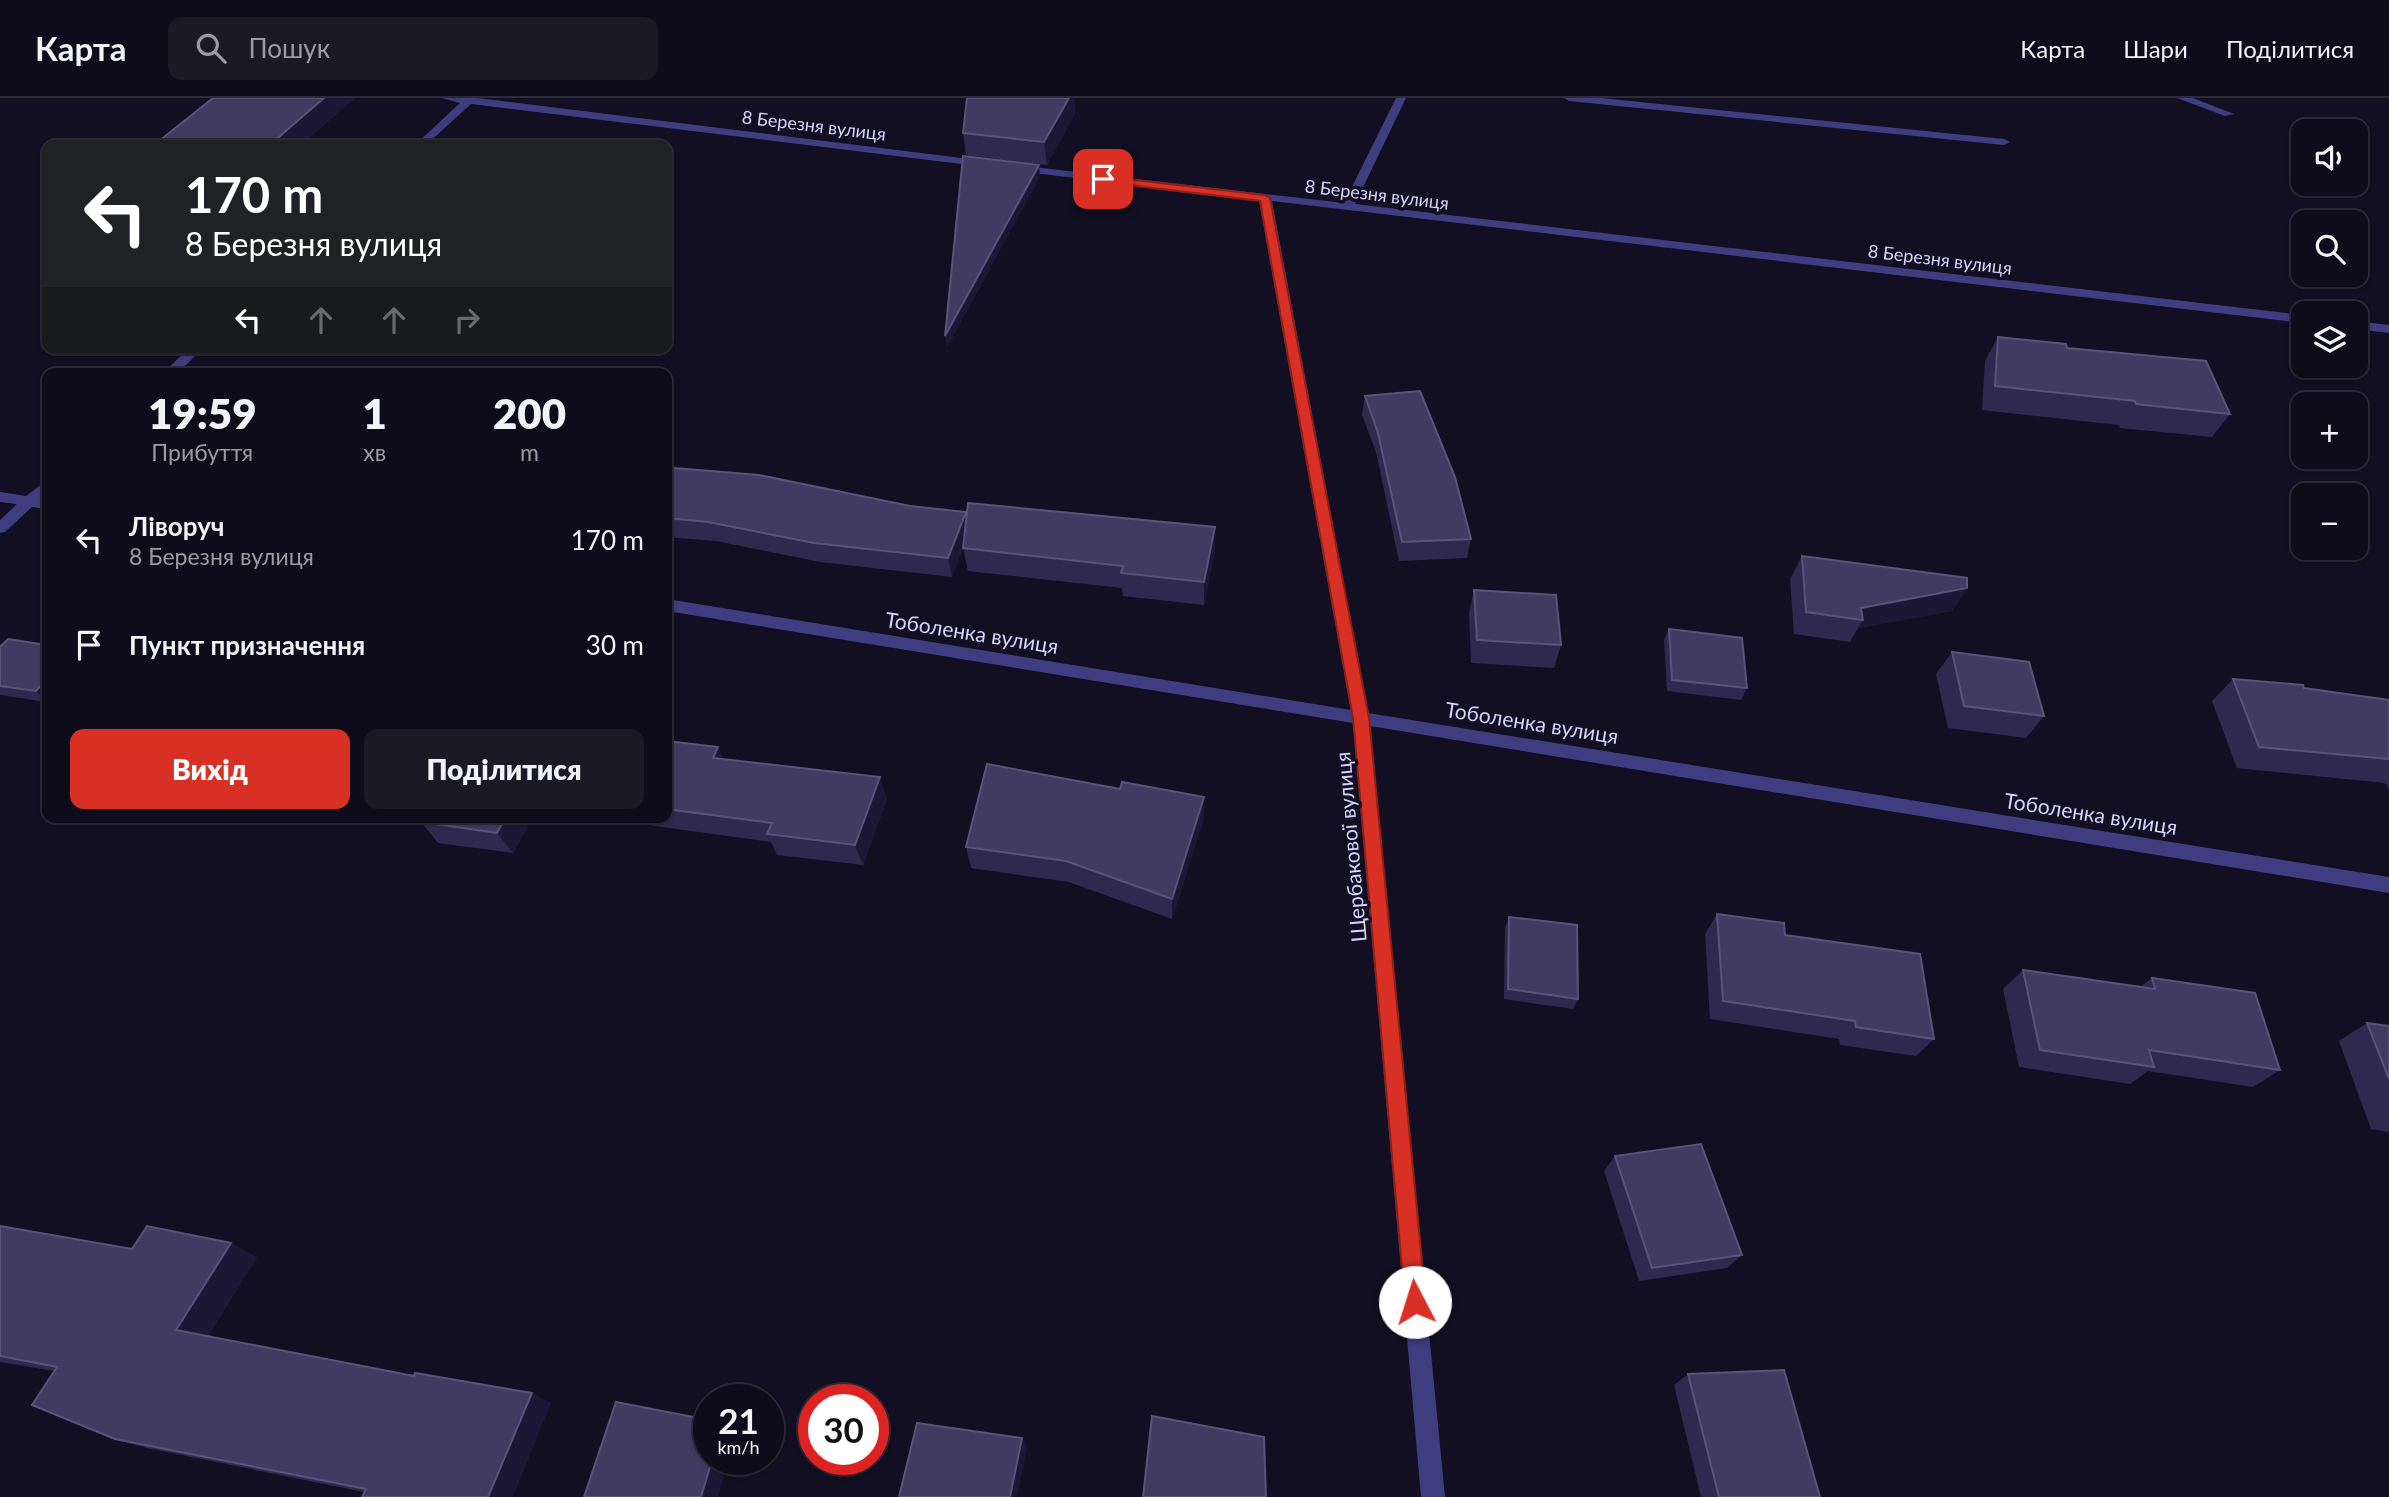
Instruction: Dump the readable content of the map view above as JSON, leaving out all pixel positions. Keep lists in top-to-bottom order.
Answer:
{
  "streets": {
    "street": ["8 Березня вулиця", "Тоболенка вулиця", "Щербакової вулиця"]
  },
  "crossings": [
    ["8 Березня вулиця", "Щербакової вулиця"],
    ["Тоболенка вулиця", "Щербакової вулиця"]
  ],
  "page": {
    "header": "Карта",
    "search": "Пошук",
    "nav": ["Карта", "Шари", "Поділитися"],
    "map_buttons": ["+", "−"],
    "turn": ["170 m", "8 Березня вулиця"],
    "eta": [
      "19:59",
      "Прибуття",
      "1",
      "хв",
      "200",
      "m"
    ],
    "list": [
      {
        "name": "Ліворуч",
        "note": "8 Березня вулиця",
        "value": "170 m"
      },
      {
        "name": "Пункт призначення",
        "value": "30 m"
      }
    ],
    "buttons": ["Вихід", "Поділитися"],
    "speed": "21 km/h",
    "limit": "30"
  }
}
